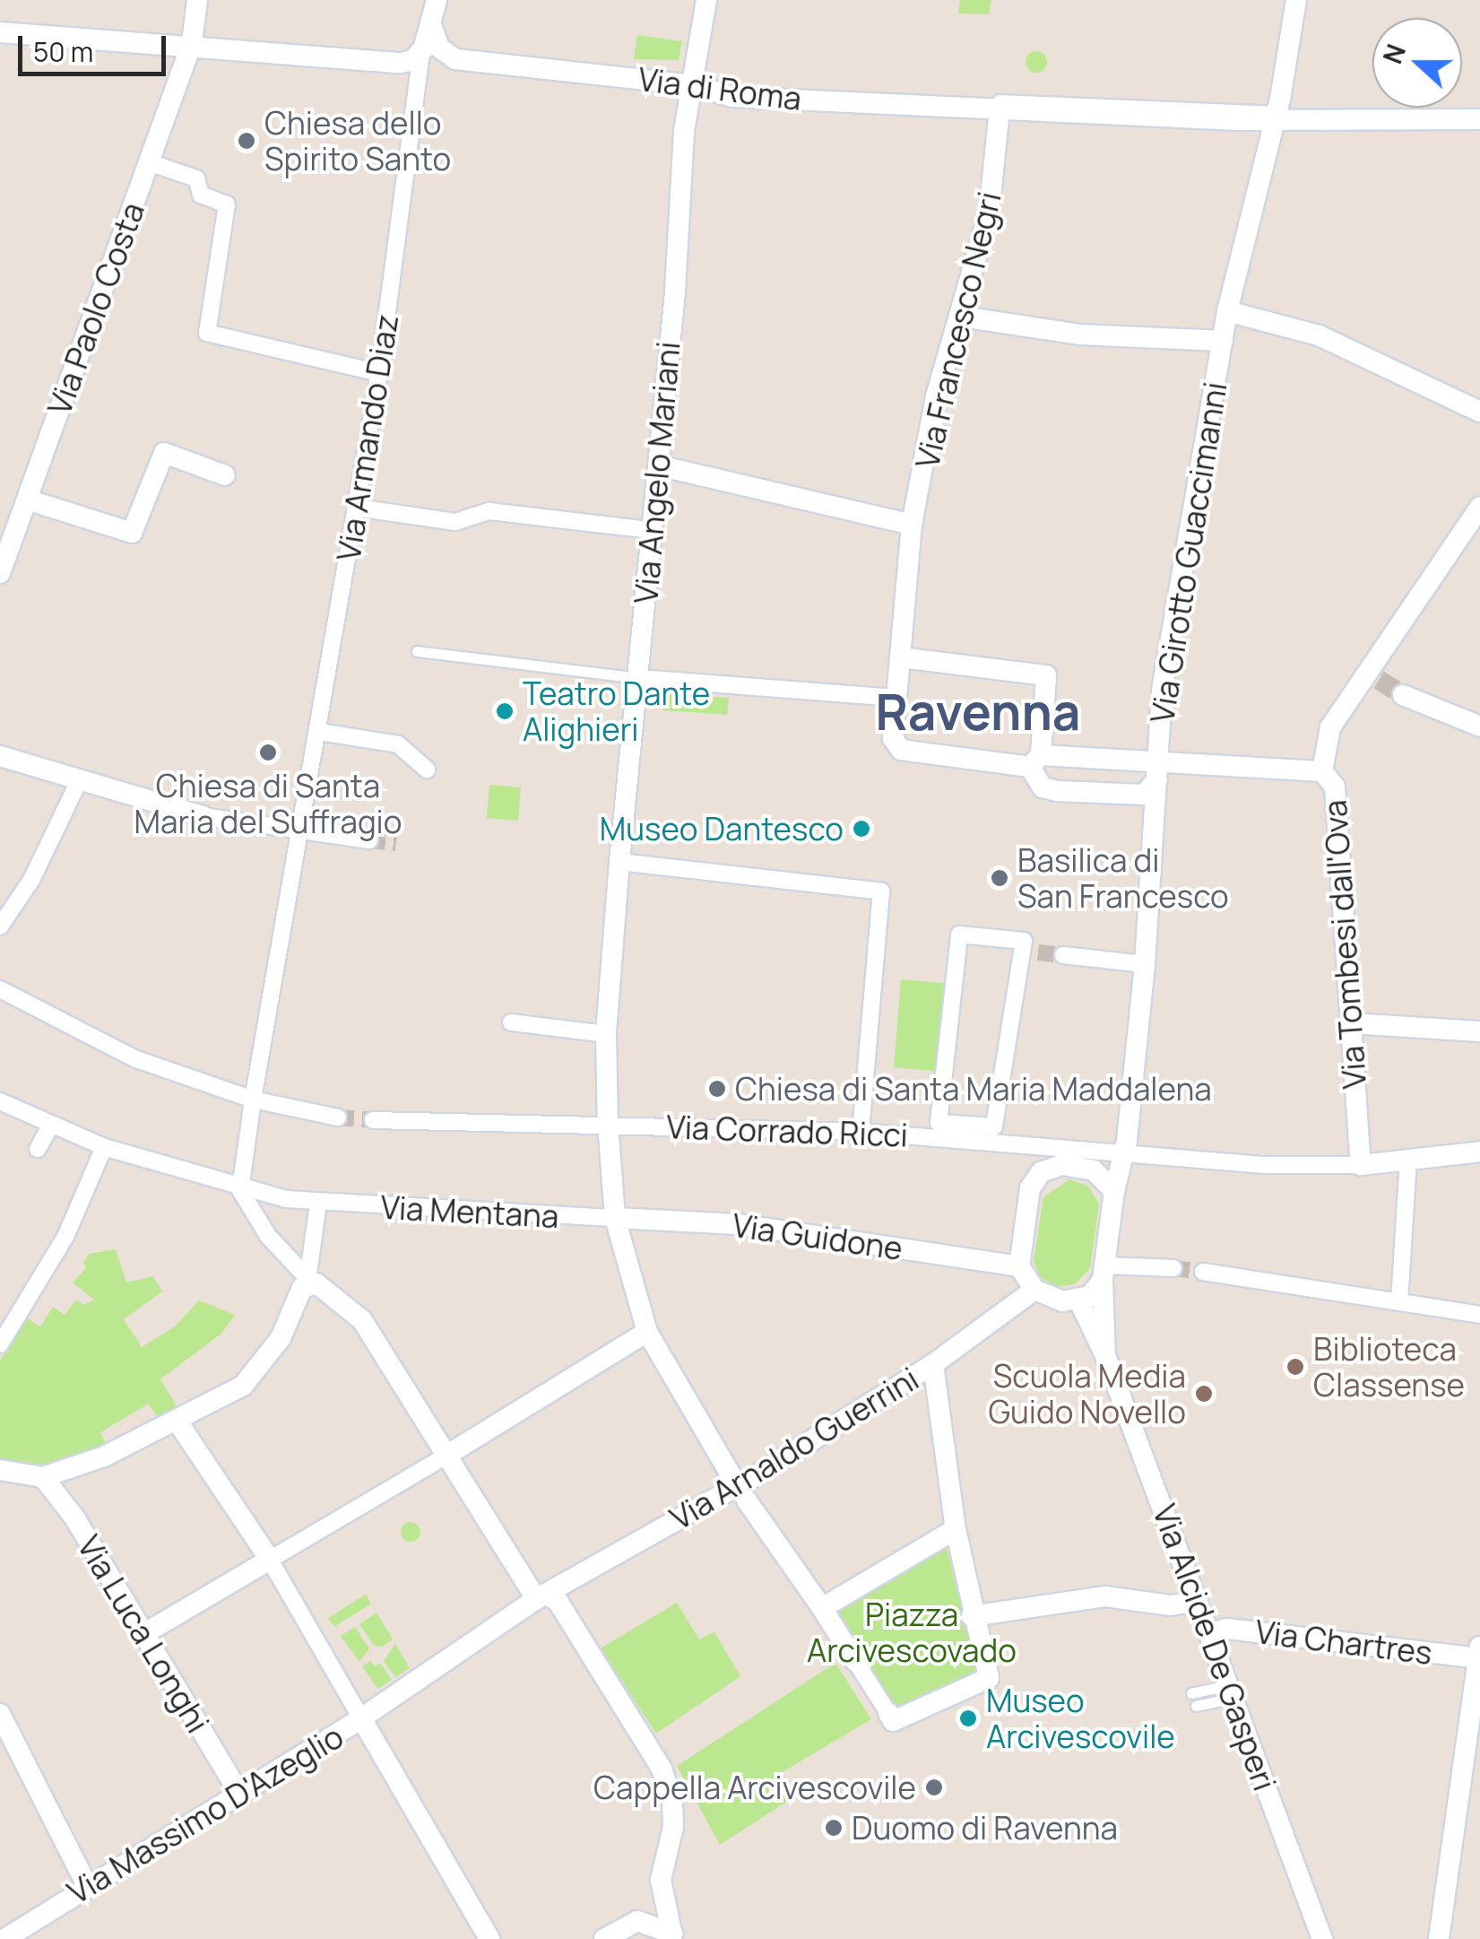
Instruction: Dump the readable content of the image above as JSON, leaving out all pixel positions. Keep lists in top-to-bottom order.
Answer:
{
  "streets": {
    "street": [
      "Via di Roma",
      "Via Paolo Costa",
      "Via Francesco Negri",
      "Via Armando Diaz",
      "Via Angelo Mariani",
      "Via Girotto Guaccimanni",
      "Via Tombesi dall'Ova",
      "Via Corrado Ricci",
      "Via Mentana",
      "Via Guidone",
      "Via Arnaldo Guerrini",
      "Via Luca Longhi",
      "Via Chartres",
      "Via Alcide De Gasperi",
      "Via Massimo D'Azeglio"
    ]
  },
  "crossings": [
    ["Via di Roma", "Via Francesco Negri"],
    ["Via di Roma", "Via Angelo Mariani"],
    ["Via di Roma", "Via Girotto Guaccimanni"],
    ["Via Francesco Negri", "Via Girotto Guaccimanni"],
    ["Via Francesco Negri", "Via Tombesi dall'Ova"],
    ["Via Armando Diaz", "Via Mentana"],
    ["Via Angelo Mariani", "Via Corrado Ricci"],
    ["Via Angelo Mariani", "Via Mentana"],
    ["Via Angelo Mariani", "Via Guidone"],
    ["Via Angelo Mariani", "Via Arnaldo Guerrini"],
    ["Via Girotto Guaccimanni", "Via Corrado Ricci"],
    ["Via Girotto Guaccimanni", "Via Guidone"],
    ["Via Girotto Guaccimanni", "Via Arnaldo Guerrini"],
    ["Via Girotto Guaccimanni", "Via Alcide De Gasperi"],
    ["Via Tombesi dall'Ova", "Via Corrado Ricci"],
    ["Via Mentana", "Via Guidone"],
    ["Via Guidone", "Via Arnaldo Guerrini"],
    ["Via Guidone", "Via Alcide De Gasperi"],
    ["Via Arnaldo Guerrini", "Via Alcide De Gasperi"],
    ["Via Arnaldo Guerrini", "Via Massimo D'Azeglio"],
    ["Via Luca Longhi", "Via Massimo D'Azeglio"],
    ["Via Chartres", "Via Alcide De Gasperi"]
  ],
  "districts": ["Ravenna"],
  "parks": ["Piazza Arcivescovado"],
  "places": [
    "Chiesa dello Spirito Santo",
    "Teatro Dante Alighieri",
    "Chiesa di Santa Maria del Suffragio",
    "Museo Dantesco",
    "Basilica di San Francesco",
    "Chiesa di Santa Maria Maddalena",
    "Biblioteca Classense",
    "Scuola Media Guido Novello",
    "Museo Arcivescovile",
    "Cappella Arcivescovile",
    "Duomo di Ravenna"
  ],
  "scale_bar": "50 m",
  "north": "left"
}
